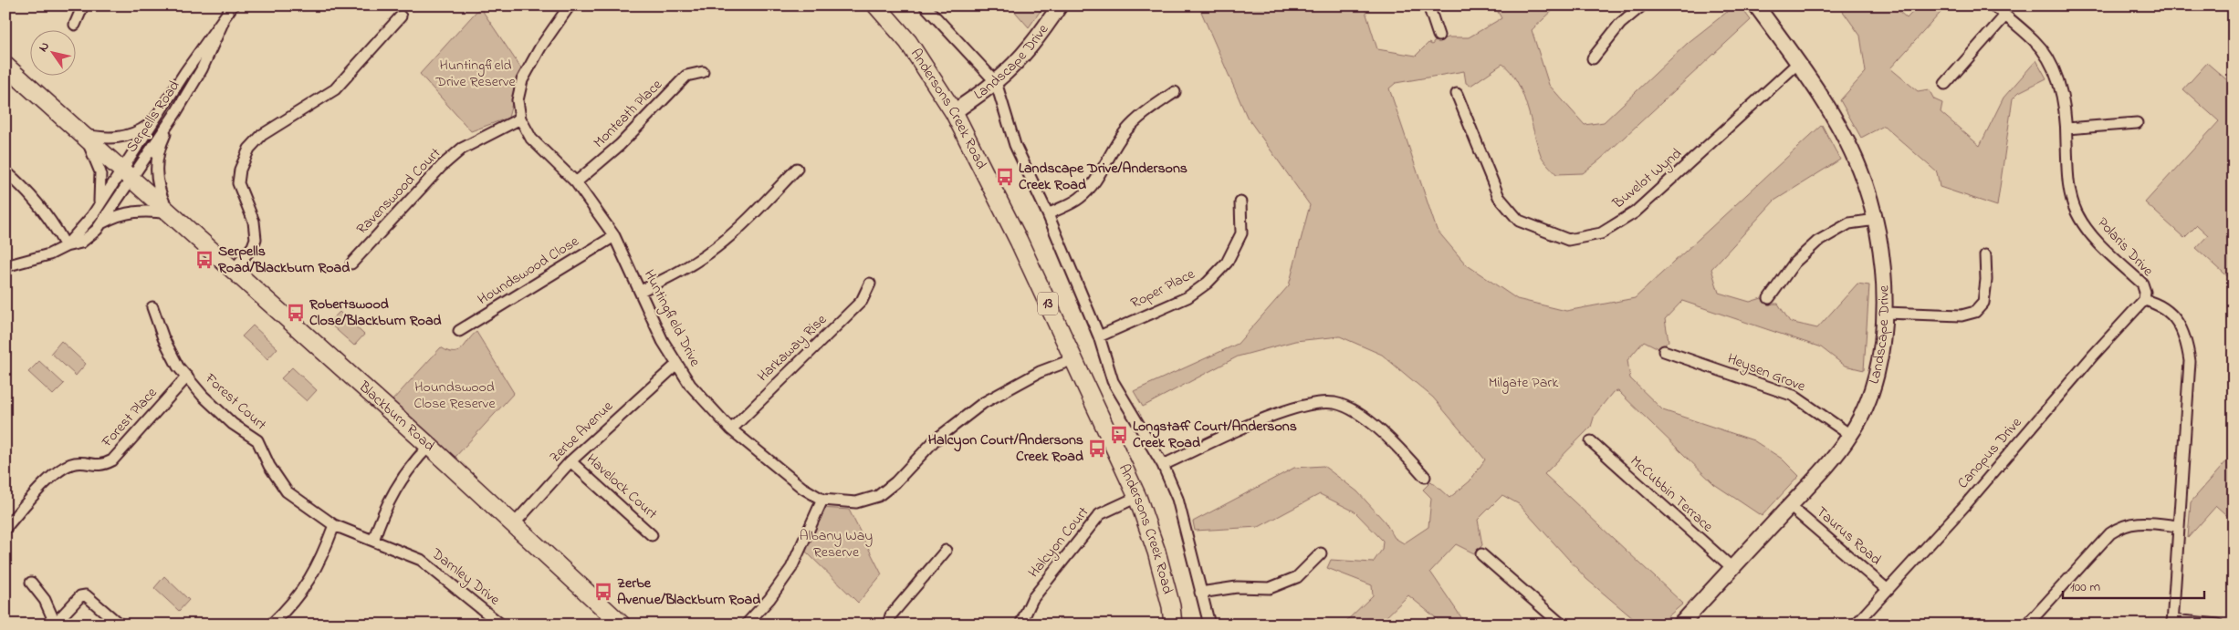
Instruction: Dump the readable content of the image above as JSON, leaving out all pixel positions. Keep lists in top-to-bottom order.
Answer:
{
  "streets": {
    "main road": ["Andersons Creek Road", "13", "Blackburn Road"],
    "street": [
      "Landscape Drive",
      "Monteath Place",
      "Serpells Road",
      "Buvelot Wynd",
      "Ravenswood Court",
      "Polaris Drive",
      "Houndswood Close",
      "Roper Place",
      "Huntingfield Drive",
      "Harkaway Rise",
      "Heysen Grove",
      "Forest Court",
      "Forest Place",
      "Zerbe Avenue",
      "Canopus Drive",
      "Havelock Court",
      "McCubbin Terrace",
      "Taurus Road",
      "Halcyon Court",
      "Darnley Drive"
    ]
  },
  "crossings": [
    ["Landscape Drive", "Andersons Creek Road"],
    ["Landscape Drive", "Buvelot Wynd"],
    ["Landscape Drive", "Heysen Grove"],
    ["Landscape Drive", "McCubbin Terrace"],
    ["Landscape Drive", "Taurus Road"],
    ["Andersons Creek Road", "Huntingfield Drive"],
    ["Andersons Creek Road", "Halcyon Court"],
    ["Monteath Place", "Huntingfield Drive"],
    ["Serpells Road", "Blackburn Road"],
    ["Ravenswood Court", "Huntingfield Drive"],
    ["Polaris Drive", "Canopus Drive"],
    ["Houndswood Close", "Huntingfield Drive"],
    ["Huntingfield Drive", "Harkaway Rise"],
    ["Huntingfield Drive", "Zerbe Avenue"],
    ["Forest Court", "Forest Place"],
    ["Forest Court", "Darnley Drive"],
    ["Blackburn Road", "Zerbe Avenue"],
    ["Zerbe Avenue", "Havelock Court"],
    ["Canopus Drive", "Taurus Road"]
  ],
  "parks": [
    "Huntingfield Drive Reserve",
    "Milgate Park",
    "Houndswood Close Reserve",
    "Albany Way Reserve"
  ],
  "places": {
    "bus stop": [
      "Landscape Drive/Andersons Creek Road",
      "Serpells Road/Blackburn Road",
      "Robertswood Close/Blackburn Road",
      "Longstaff Court/Andersons Creek Road",
      "Halcyon Court/Andersons Creek Road",
      "Zerbe Avenue/Blackburn Road"
    ]
  },
  "scale_bar": "100 m",
  "north": "top left"
}
